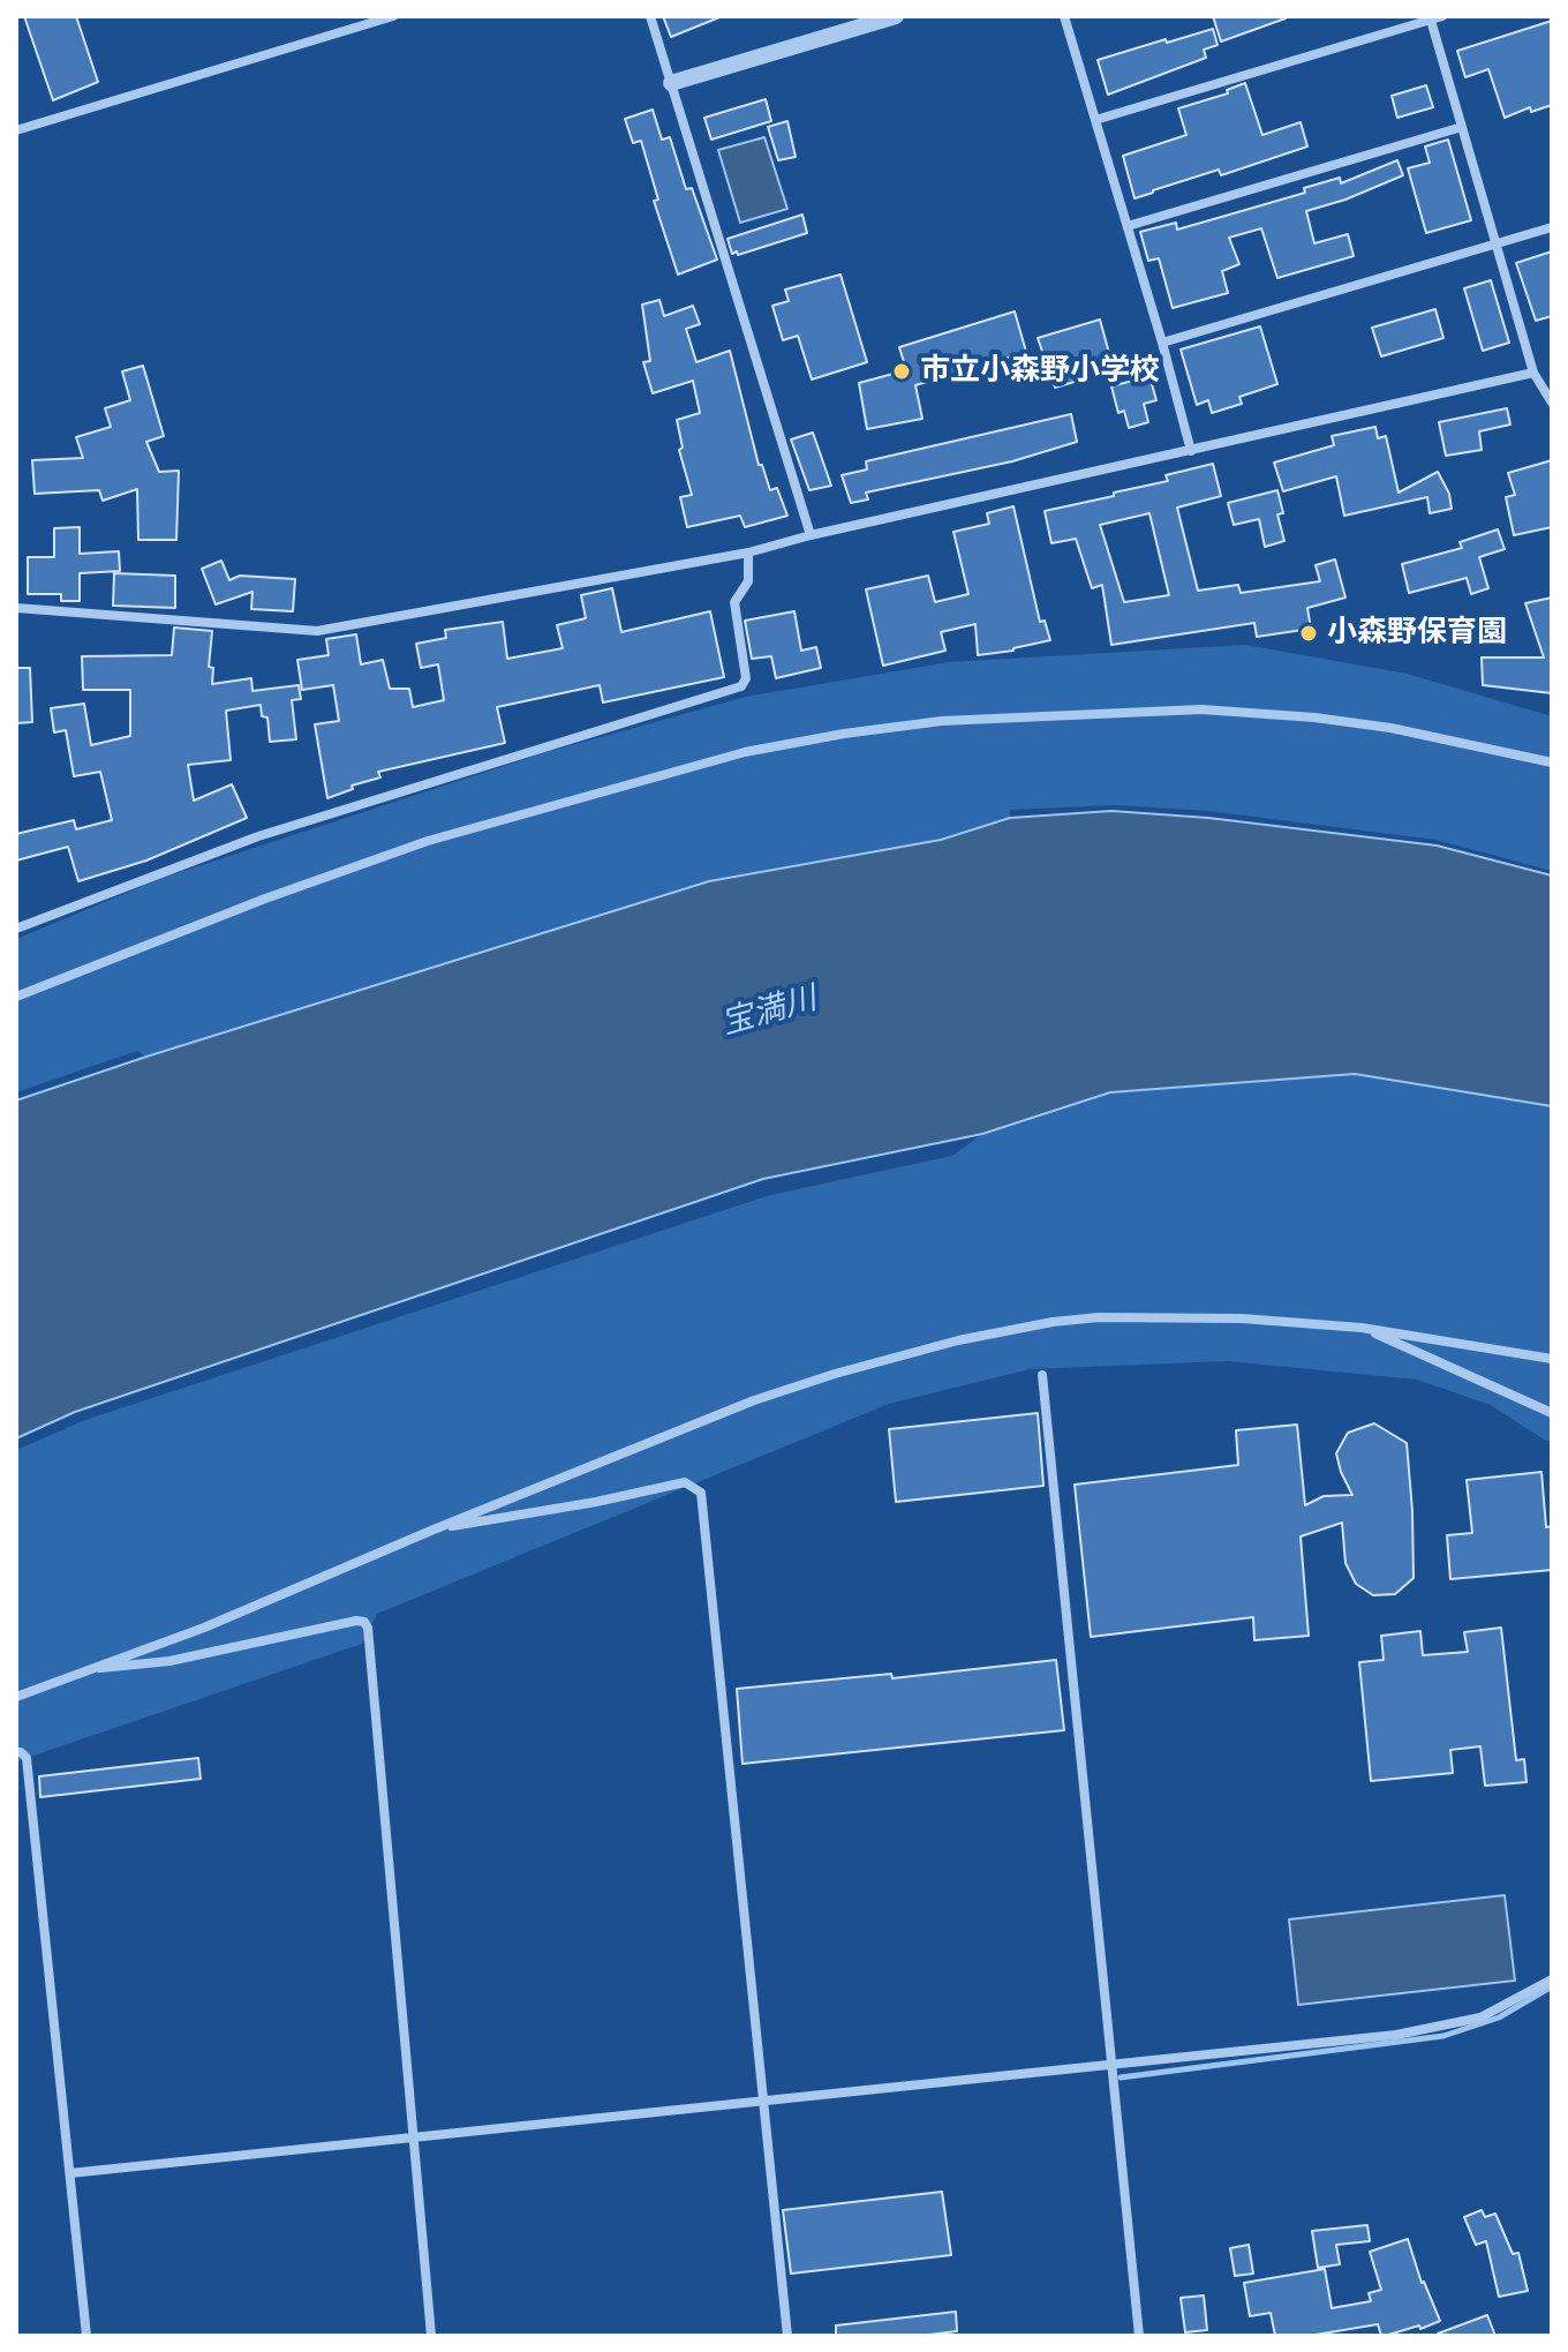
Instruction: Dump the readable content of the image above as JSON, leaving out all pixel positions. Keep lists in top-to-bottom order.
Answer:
{
  "water": ["宝満川"],
  "places": ["市立小森野小学校", "小森野保育園"]
}
